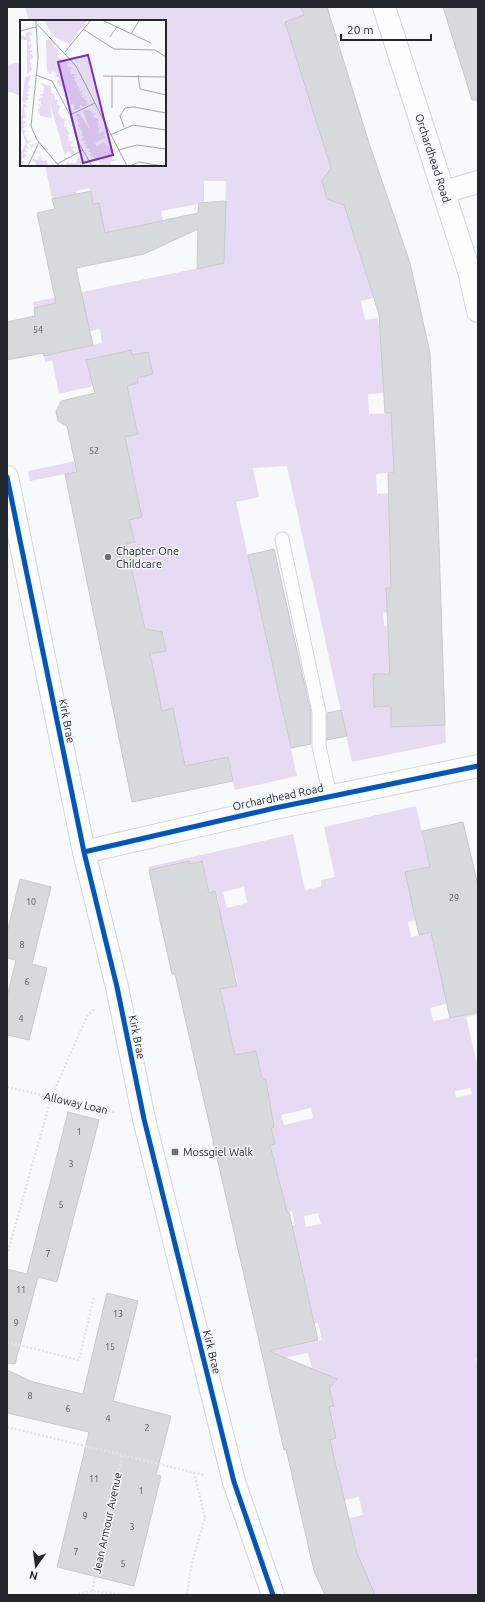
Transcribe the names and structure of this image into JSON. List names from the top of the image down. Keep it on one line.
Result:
{"streets":{"street":["Orchardhead Road","Kirk Brae"],"path":["Alloway Loan","Jean Armour Avenue"]},"crossings":[["Orchardhead Road","Kirk Brae"],["Kirk Brae","Alloway Loan"]],"places":{"other":["Chapter One Childcare"],"transit":["Mossgiel Walk"]},"house_numbers":["54","52","29","10","8","6","4","1","3","5","7","11","13","9","15","8","6","4","2","11","1","9","3","7","5"],"scale_bar":"20 m","north":"bottom"}
